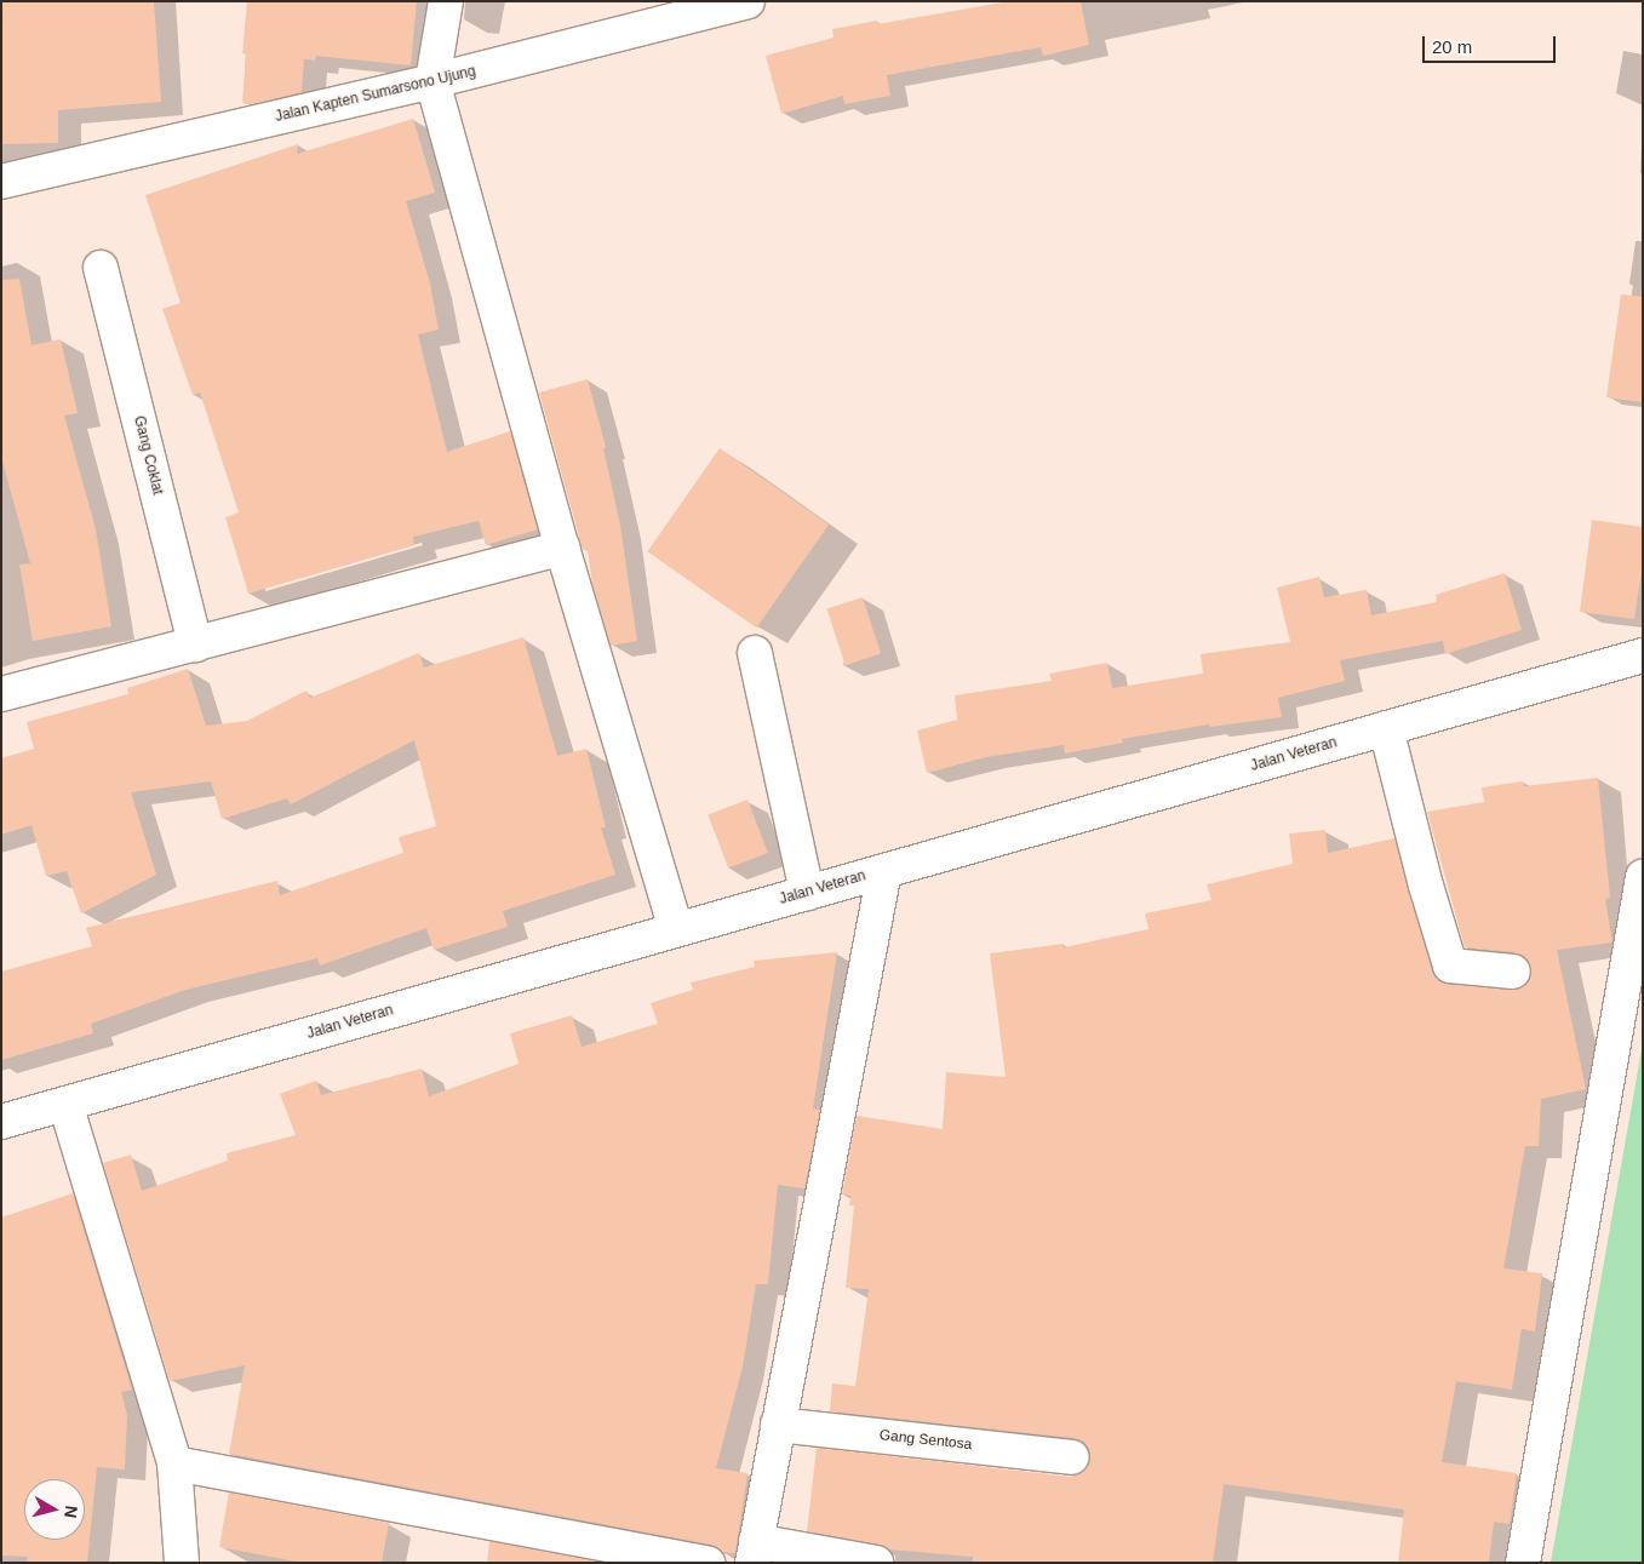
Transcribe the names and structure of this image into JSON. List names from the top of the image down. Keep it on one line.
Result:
{"streets":{"street":["Jalan Kapten Sumarsono Ujung","Gang Coklat","Jalan Veteran","Gang Sentosa"]},"scale_bar":"20 m","north":"right"}
